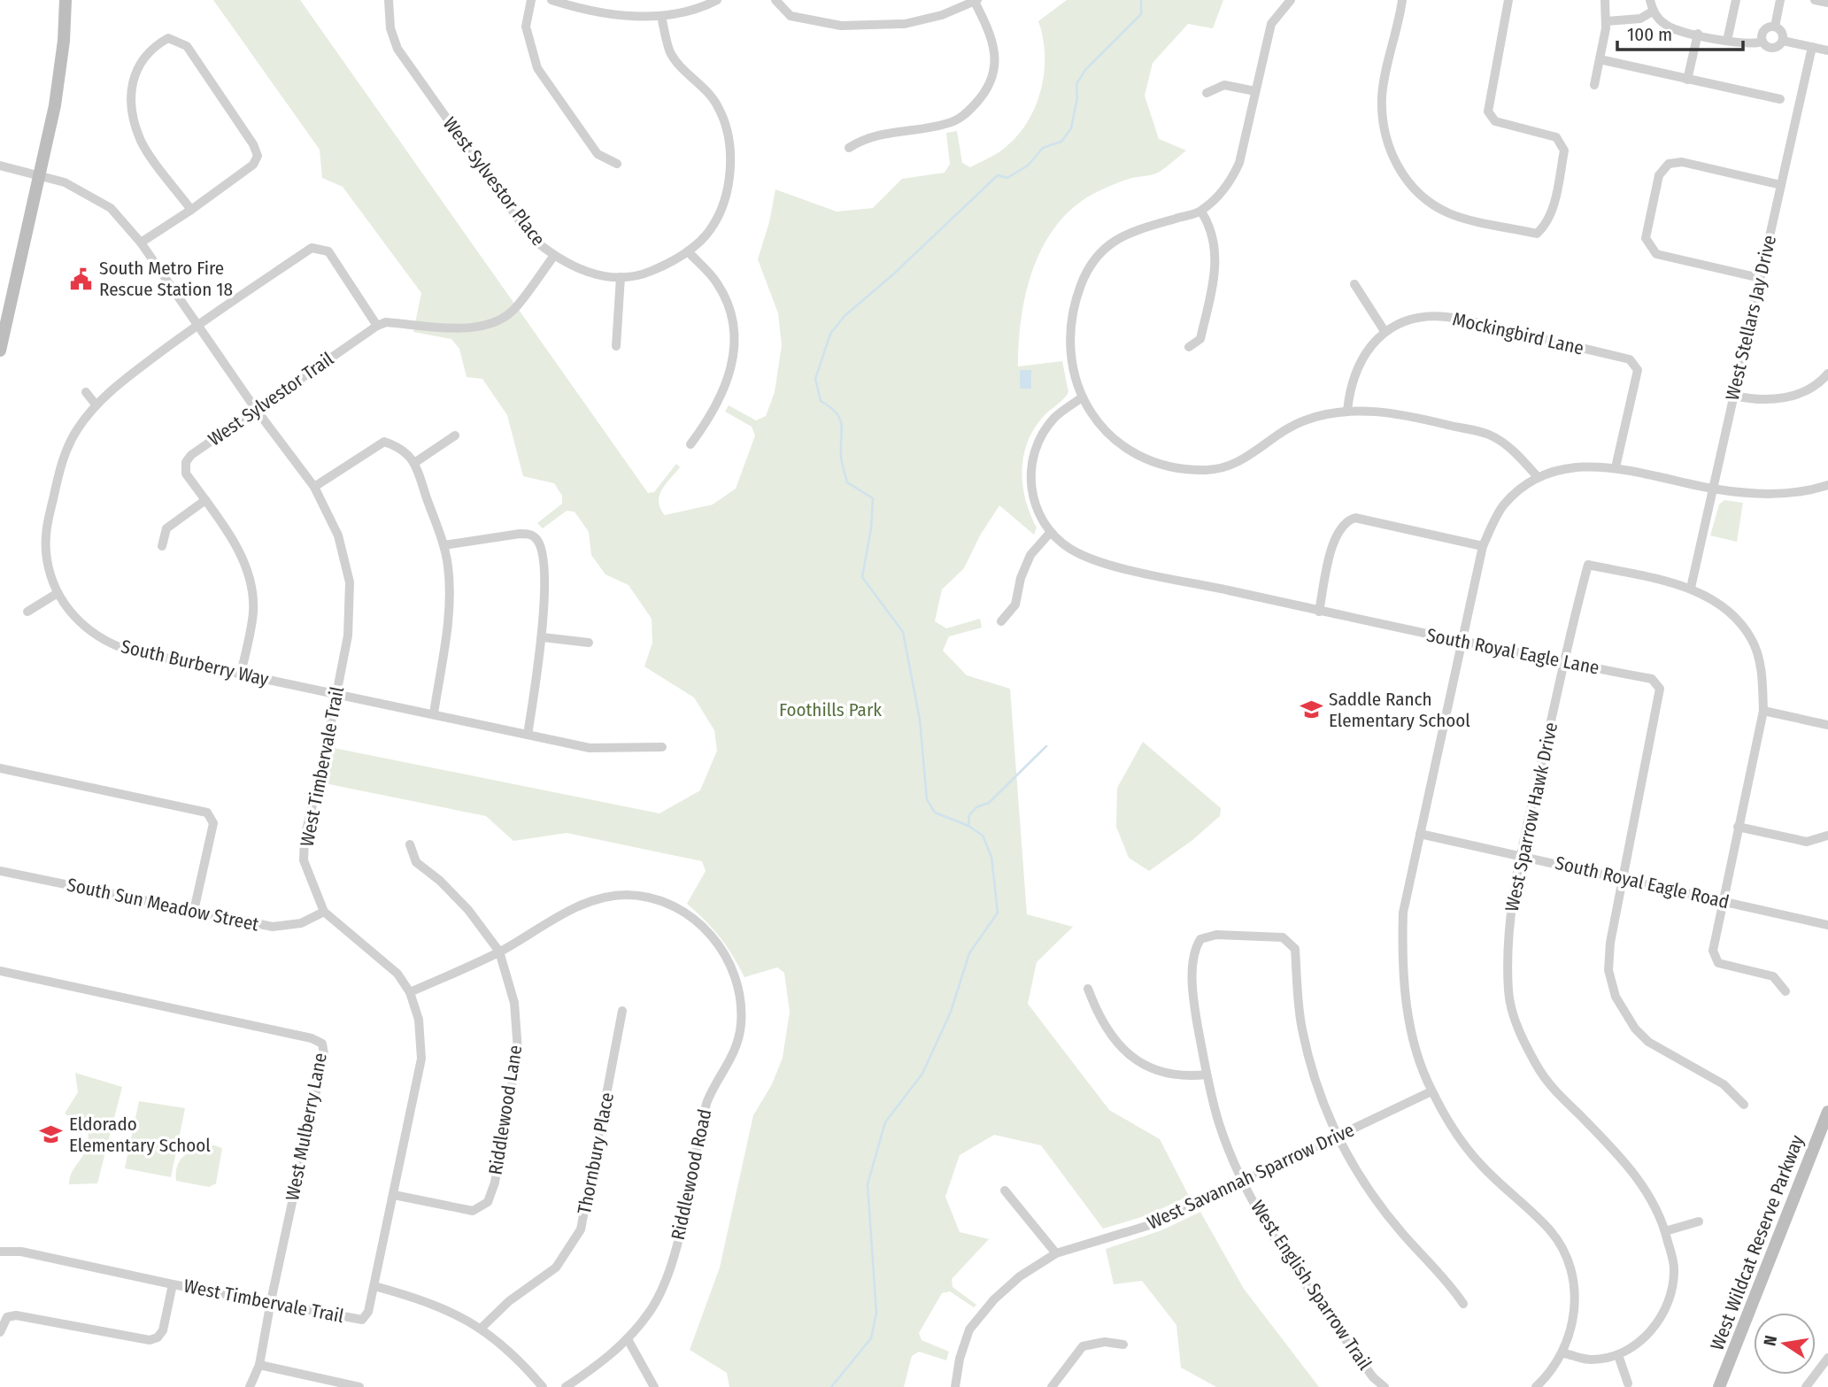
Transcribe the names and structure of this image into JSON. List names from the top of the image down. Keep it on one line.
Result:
{"streets":{"main road":["West Wildcat Reserve Parkway"],"street":["West Sylvestor Place","West Stellars Jay Drive","Mockingbird Lane","West Sylvestor Trail","South Royal Eagle Lane","South Burberry Way","West Timbervale Trail","West Sparrow Hawk Drive","South Royal Eagle Road","South Sun Meadow Street","Riddlewood Lane","West Mulberry Lane","Thornbury Place","Riddlewood Road","West Savannah Sparrow Drive","West English Sparrow Trail"]},"crossings":[["West Stellars Jay Drive","West Sparrow Hawk Drive"],["West Sylvestor Trail","South Burberry Way"],["West Sylvestor Trail","West Timbervale Trail"],["South Royal Eagle Lane","West Sparrow Hawk Drive"],["South Royal Eagle Lane","South Royal Eagle Road"],["South Burberry Way","West Timbervale Trail"],["West Timbervale Trail","South Sun Meadow Street"],["West Timbervale Trail","Riddlewood Lane"],["West Timbervale Trail","West Mulberry Lane"],["West Timbervale Trail","Riddlewood Road"],["West Sparrow Hawk Drive","South Royal Eagle Road"],["Riddlewood Lane","Riddlewood Road"],["West Savannah Sparrow Drive","West English Sparrow Trail"]],"parks":["Foothills Park"],"places":{"public building":["South Metro Fire Rescue Station 18"],"school or university":["Saddle Ranch Elementary School","Eldorado Elementary School"]},"scale_bar":"100 m","north":"left"}
